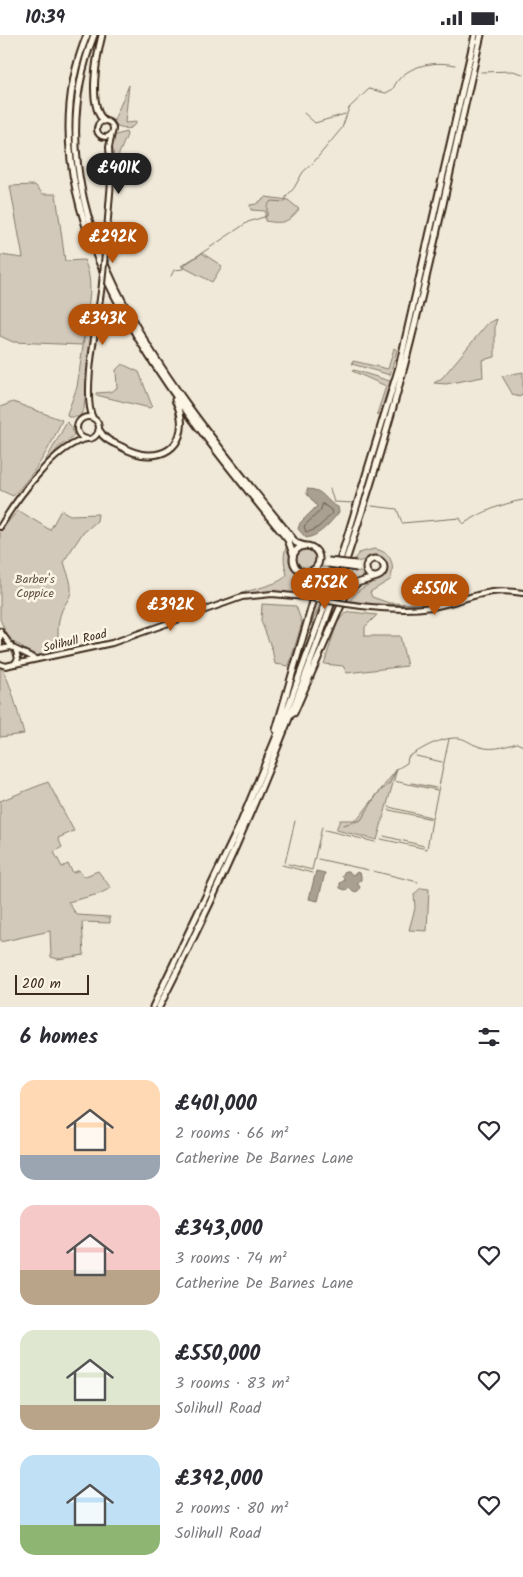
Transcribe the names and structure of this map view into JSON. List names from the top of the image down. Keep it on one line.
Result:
{"streets":{"main road":["Solihull Road"]},"parks":["Barber's Coppice"],"scale_bar":"200 m","page":{"status":"10:39","price":["£401K","£292K","£343K","£752K","£550K","£392K"],"scale":"200 m","heading":"6 homes","list":[{"name":"£401,000","note":"2 rooms · 66 m² · Catherine De Barnes Lane"},{"name":"£343,000","note":"3 rooms · 74 m² · Catherine De Barnes Lane"},{"name":"£550,000","note":"3 rooms · 83 m² · Solihull Road"},{"name":"£392,000","note":"2 rooms · 80 m² · Solihull Road"}]}}
